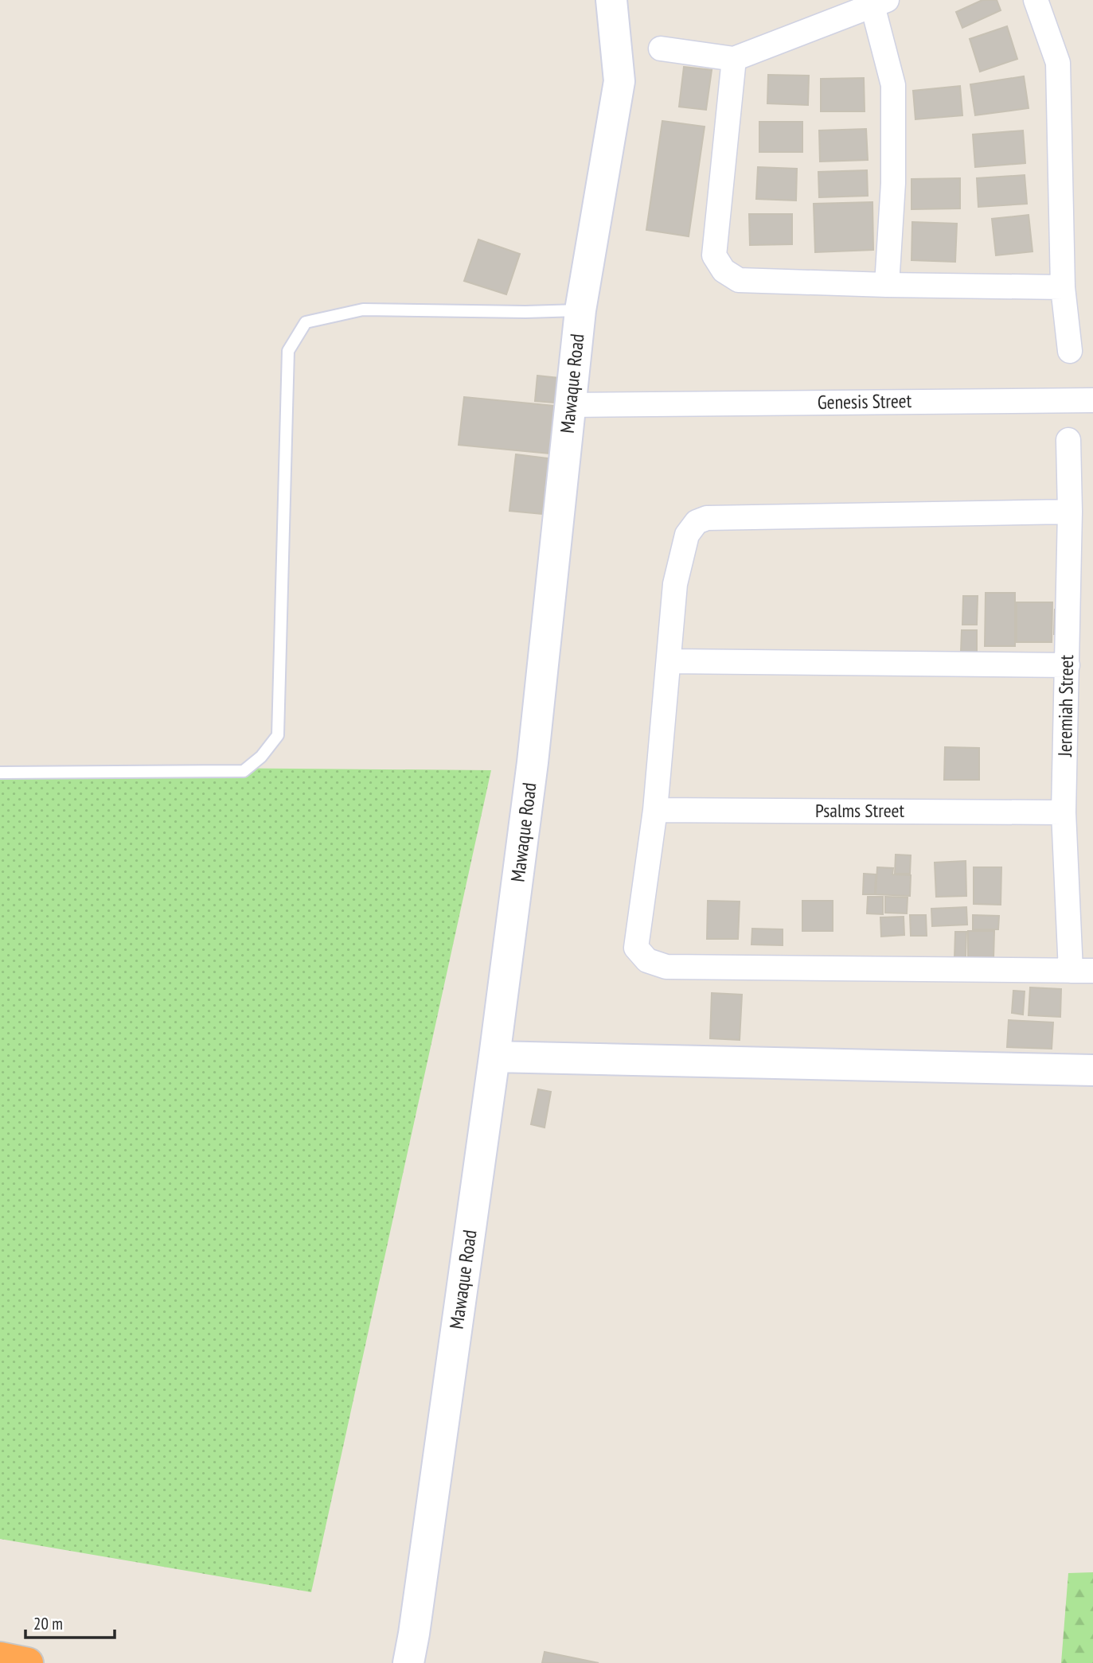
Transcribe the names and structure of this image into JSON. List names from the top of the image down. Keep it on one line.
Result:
{"streets":{"main road":["Mawaque Road"],"street":["Genesis Street","Jeremiah Street","Psalms Street"]},"crossings":[["Mawaque Road","Genesis Street"],["Jeremiah Street","Psalms Street"]],"scale_bar":"20 m"}
